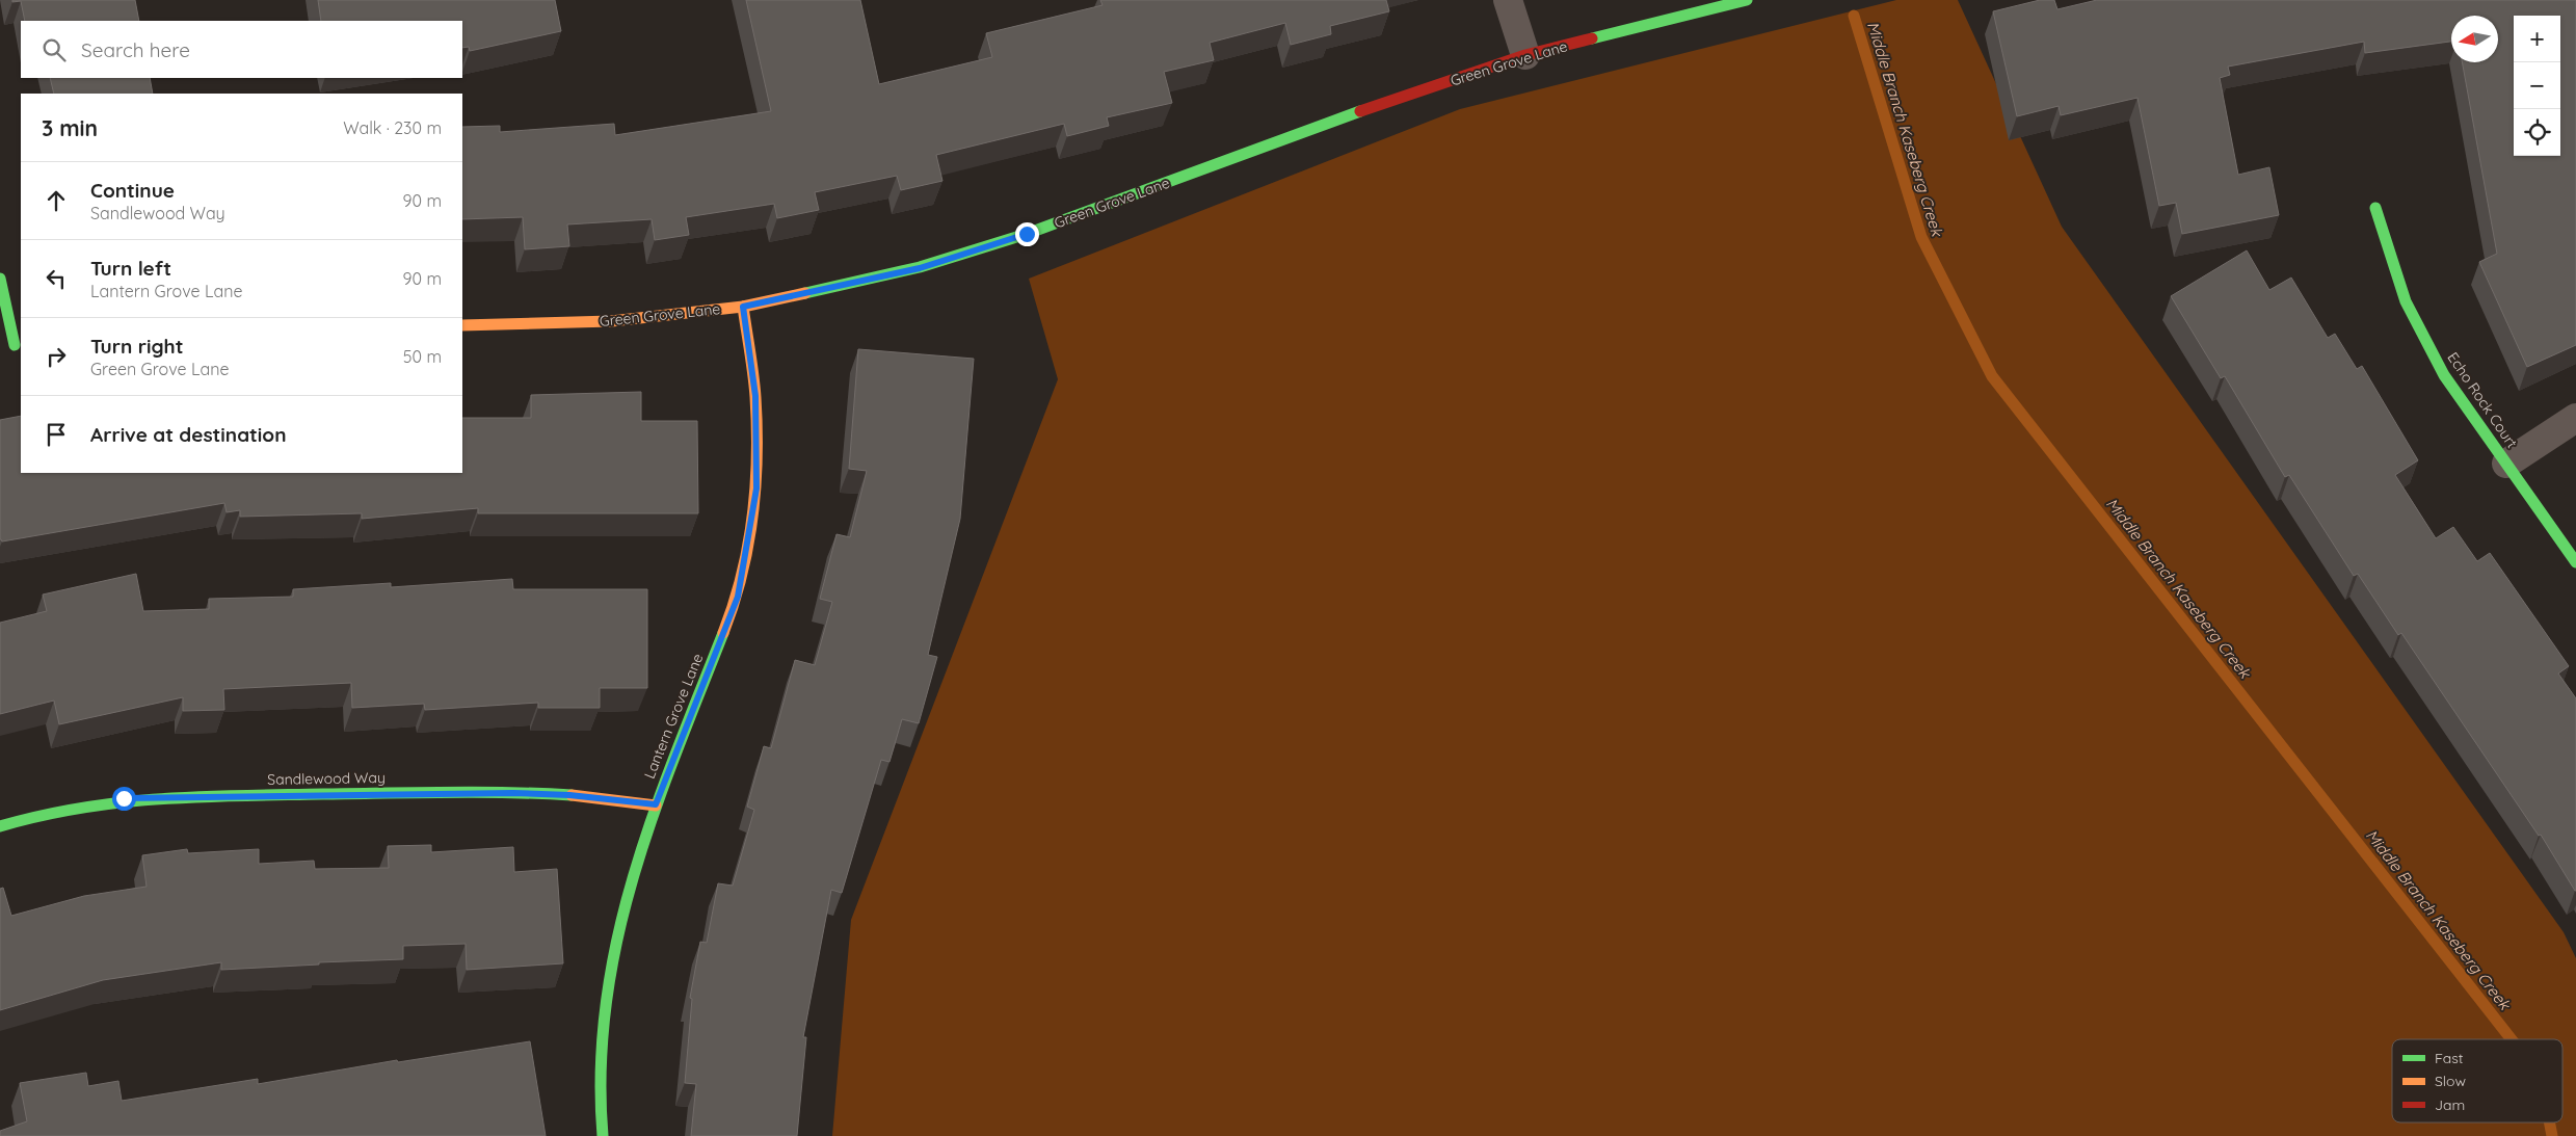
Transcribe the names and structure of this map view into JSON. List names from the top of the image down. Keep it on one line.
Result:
{"streets":{"street":["Green Grove Lane","Echo Rock Court","Lantern Grove Lane","Sandlewood Way"]},"crossings":[["Green Grove Lane","Lantern Grove Lane"],["Lantern Grove Lane","Sandlewood Way"]],"water":["Middle Branch Kaseberg Creek"],"legend":["Fast","Slow","Jam"],"north":"left","page":{"map_buttons":["+","−"],"search":"Search here","heading":["3 min","Walk · 230 m"],"list":[["Continue","Sandlewood Way","90 m"],["Turn left","Lantern Grove Lane","90 m"],["Turn right","Green Grove Lane","50 m"],"Arrive at destination"]}}
